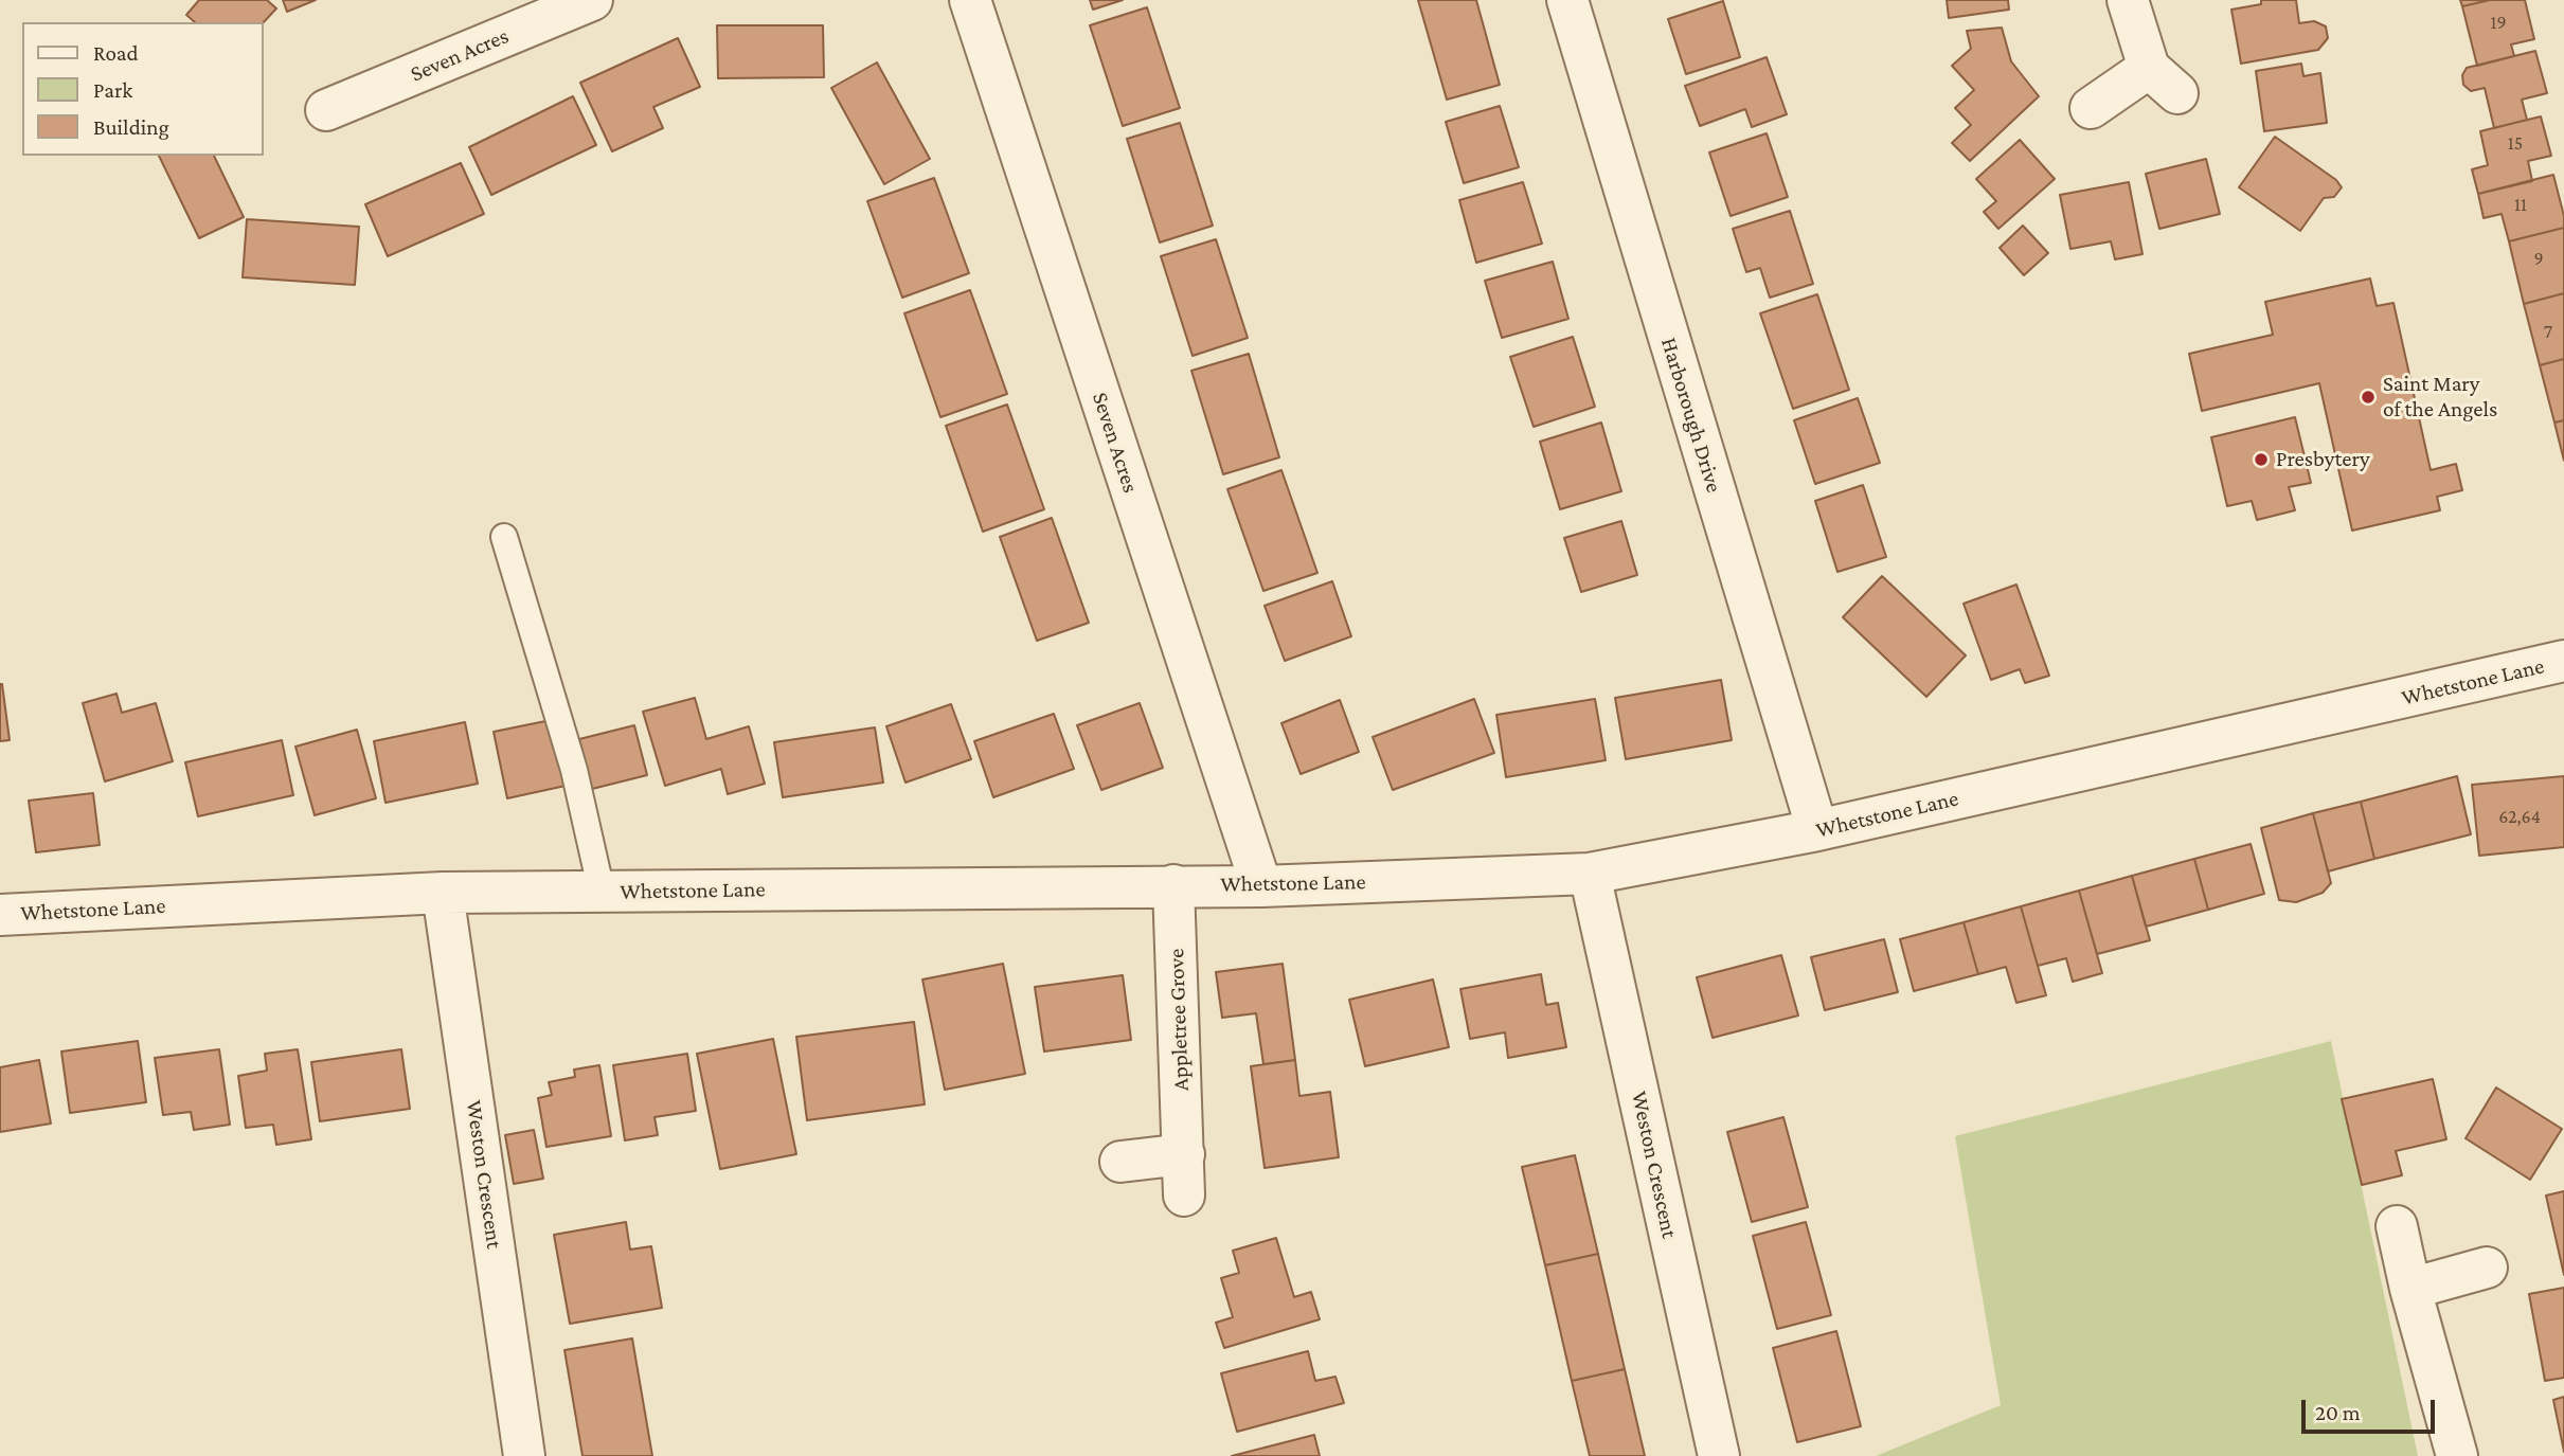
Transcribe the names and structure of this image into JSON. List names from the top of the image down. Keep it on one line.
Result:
{"streets":{"street":["Seven Acres","Harborough Drive","Whetstone Lane","Appletree Grove","Weston Crescent"]},"crossings":[["Seven Acres","Whetstone Lane"],["Harborough Drive","Whetstone Lane"],["Whetstone Lane","Appletree Grove"],["Whetstone Lane","Weston Crescent"]],"places":["Saint Mary of the Angels","Presbytery"],"house_numbers":["19","15","11","9","7","62,64"],"legend":["Road","Park","Building"],"scale_bar":"20 m"}
